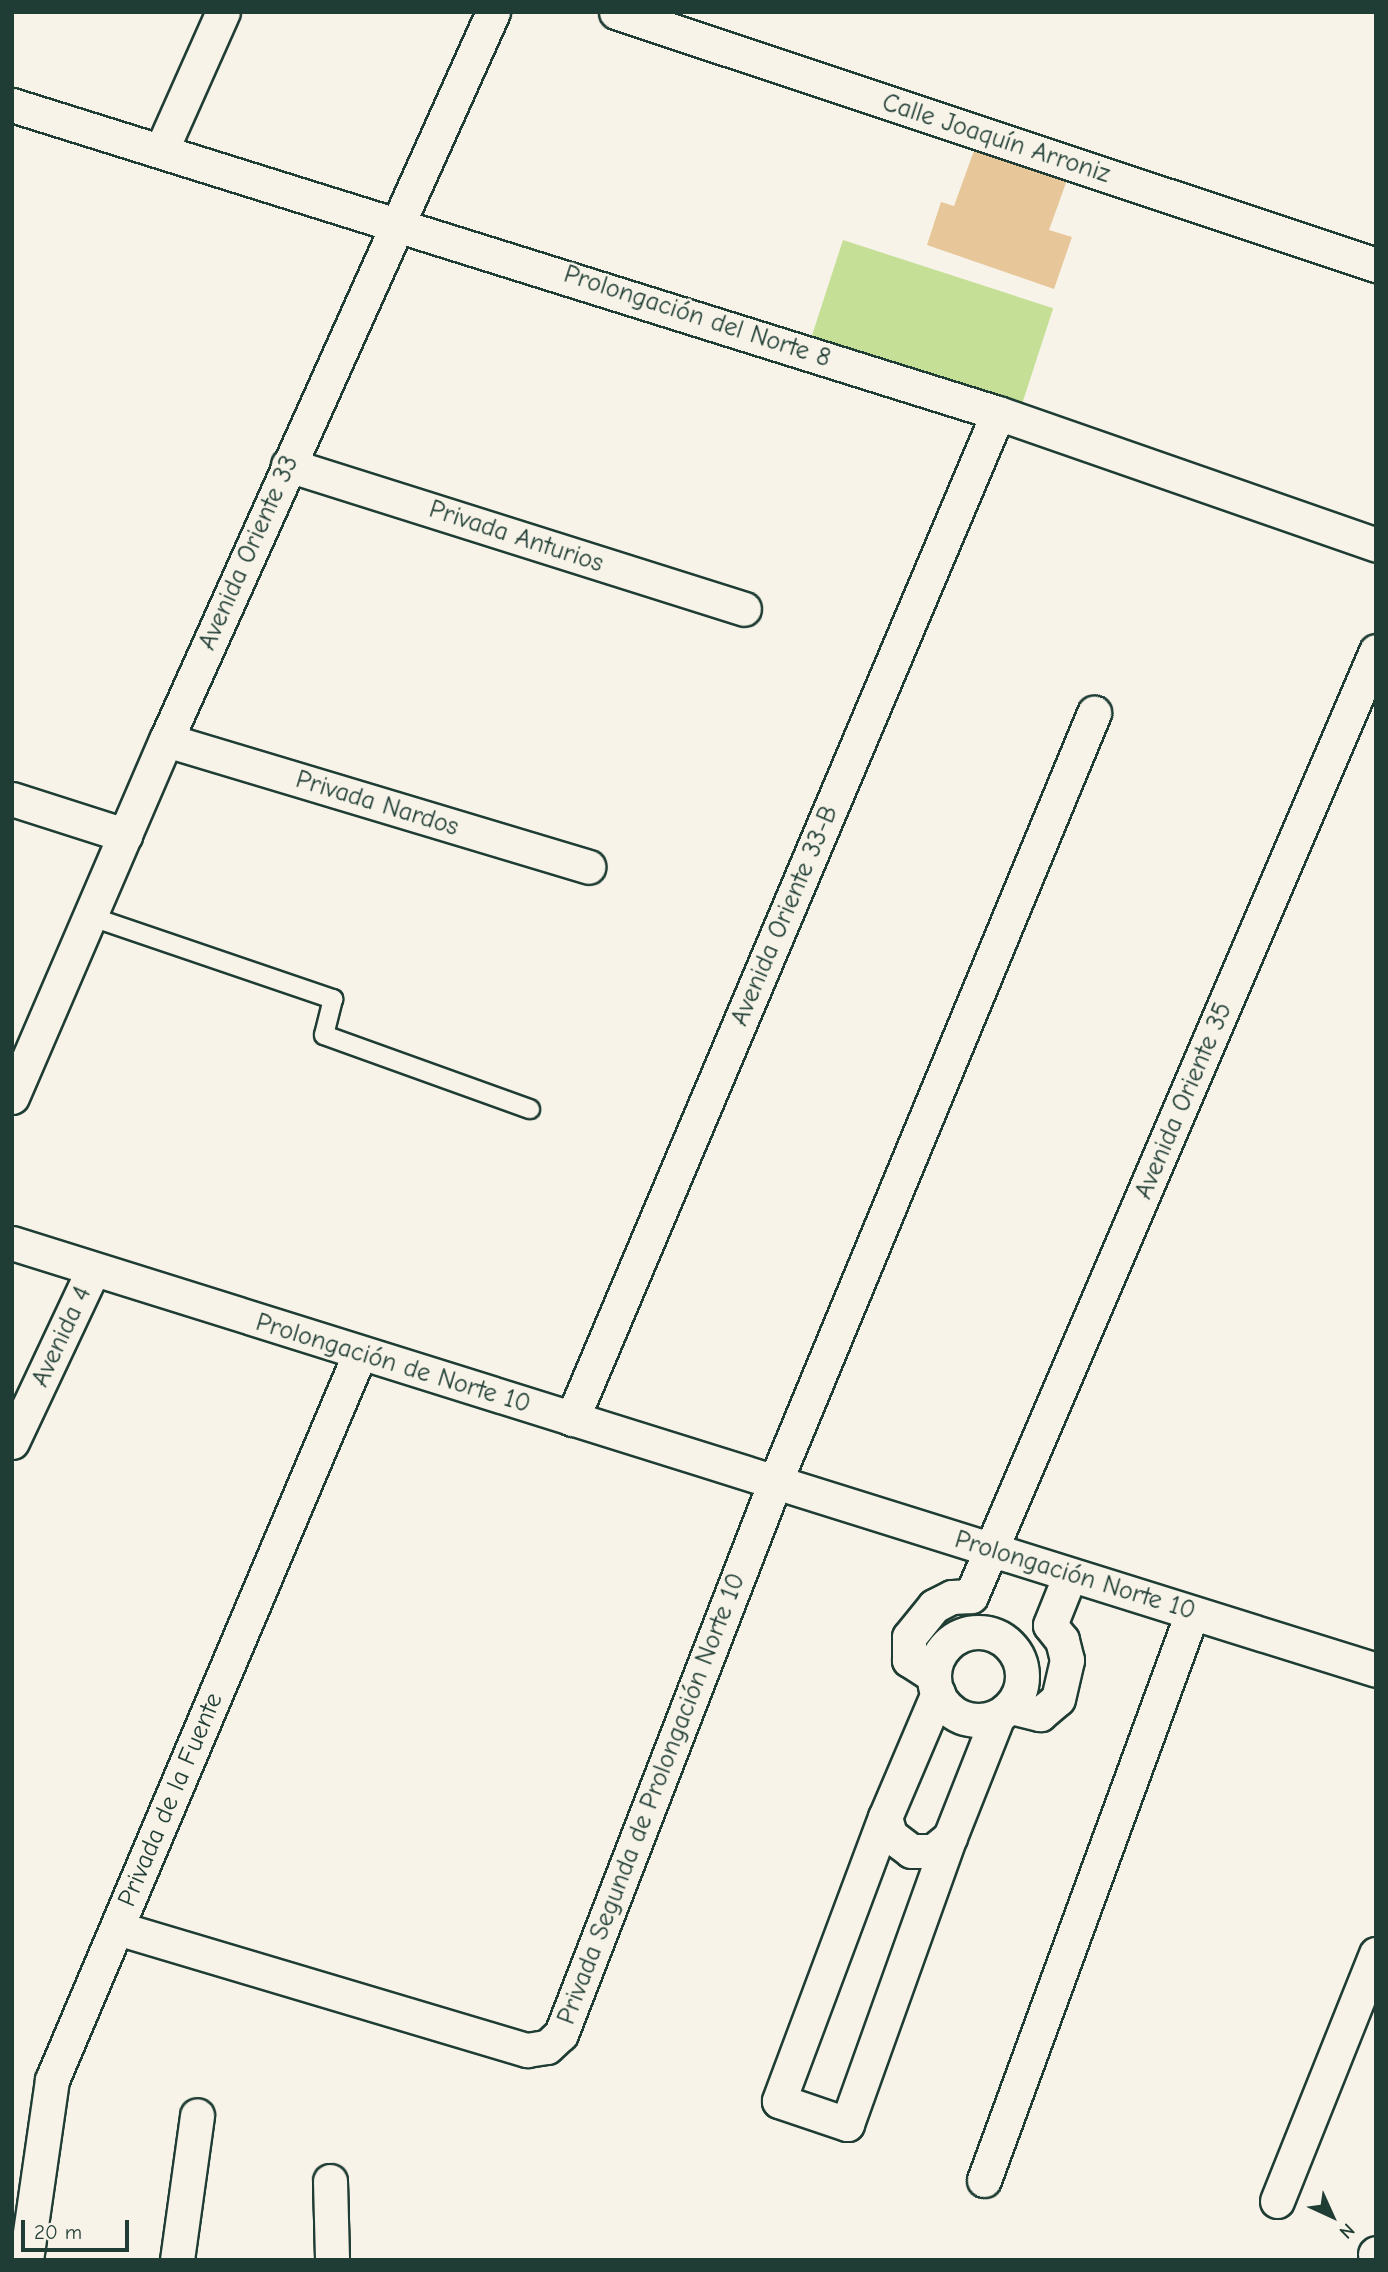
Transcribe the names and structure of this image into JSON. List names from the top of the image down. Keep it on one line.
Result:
{"streets":{"street":["Calle Joaquín Arroniz","Prolongación del Norte 8","Privada Anturios","Avenida Oriente 33","Privada Nardos","Avenida Oriente 33-B","Avenida Oriente 35","Avenida 4","Prolongación de Norte 10","Prolongación Norte 10","Privada Segunda de Prolongación Norte 10","Privada de la Fuente"]},"crossings":[["Prolongación del Norte 8","Avenida Oriente 33"],["Prolongación del Norte 8","Avenida Oriente 33-B"],["Privada Anturios","Avenida Oriente 33"],["Avenida Oriente 33","Privada Nardos"],["Avenida Oriente 33-B","Prolongación de Norte 10"],["Avenida Oriente 35","Prolongación Norte 10"],["Avenida 4","Prolongación de Norte 10"],["Prolongación de Norte 10","Prolongación Norte 10"],["Prolongación de Norte 10","Privada Segunda de Prolongación Norte 10"],["Prolongación de Norte 10","Privada de la Fuente"],["Prolongación Norte 10","Privada Segunda de Prolongación Norte 10"],["Privada Segunda de Prolongación Norte 10","Privada de la Fuente"]],"scale_bar":"20 m","north":"bottom right"}
